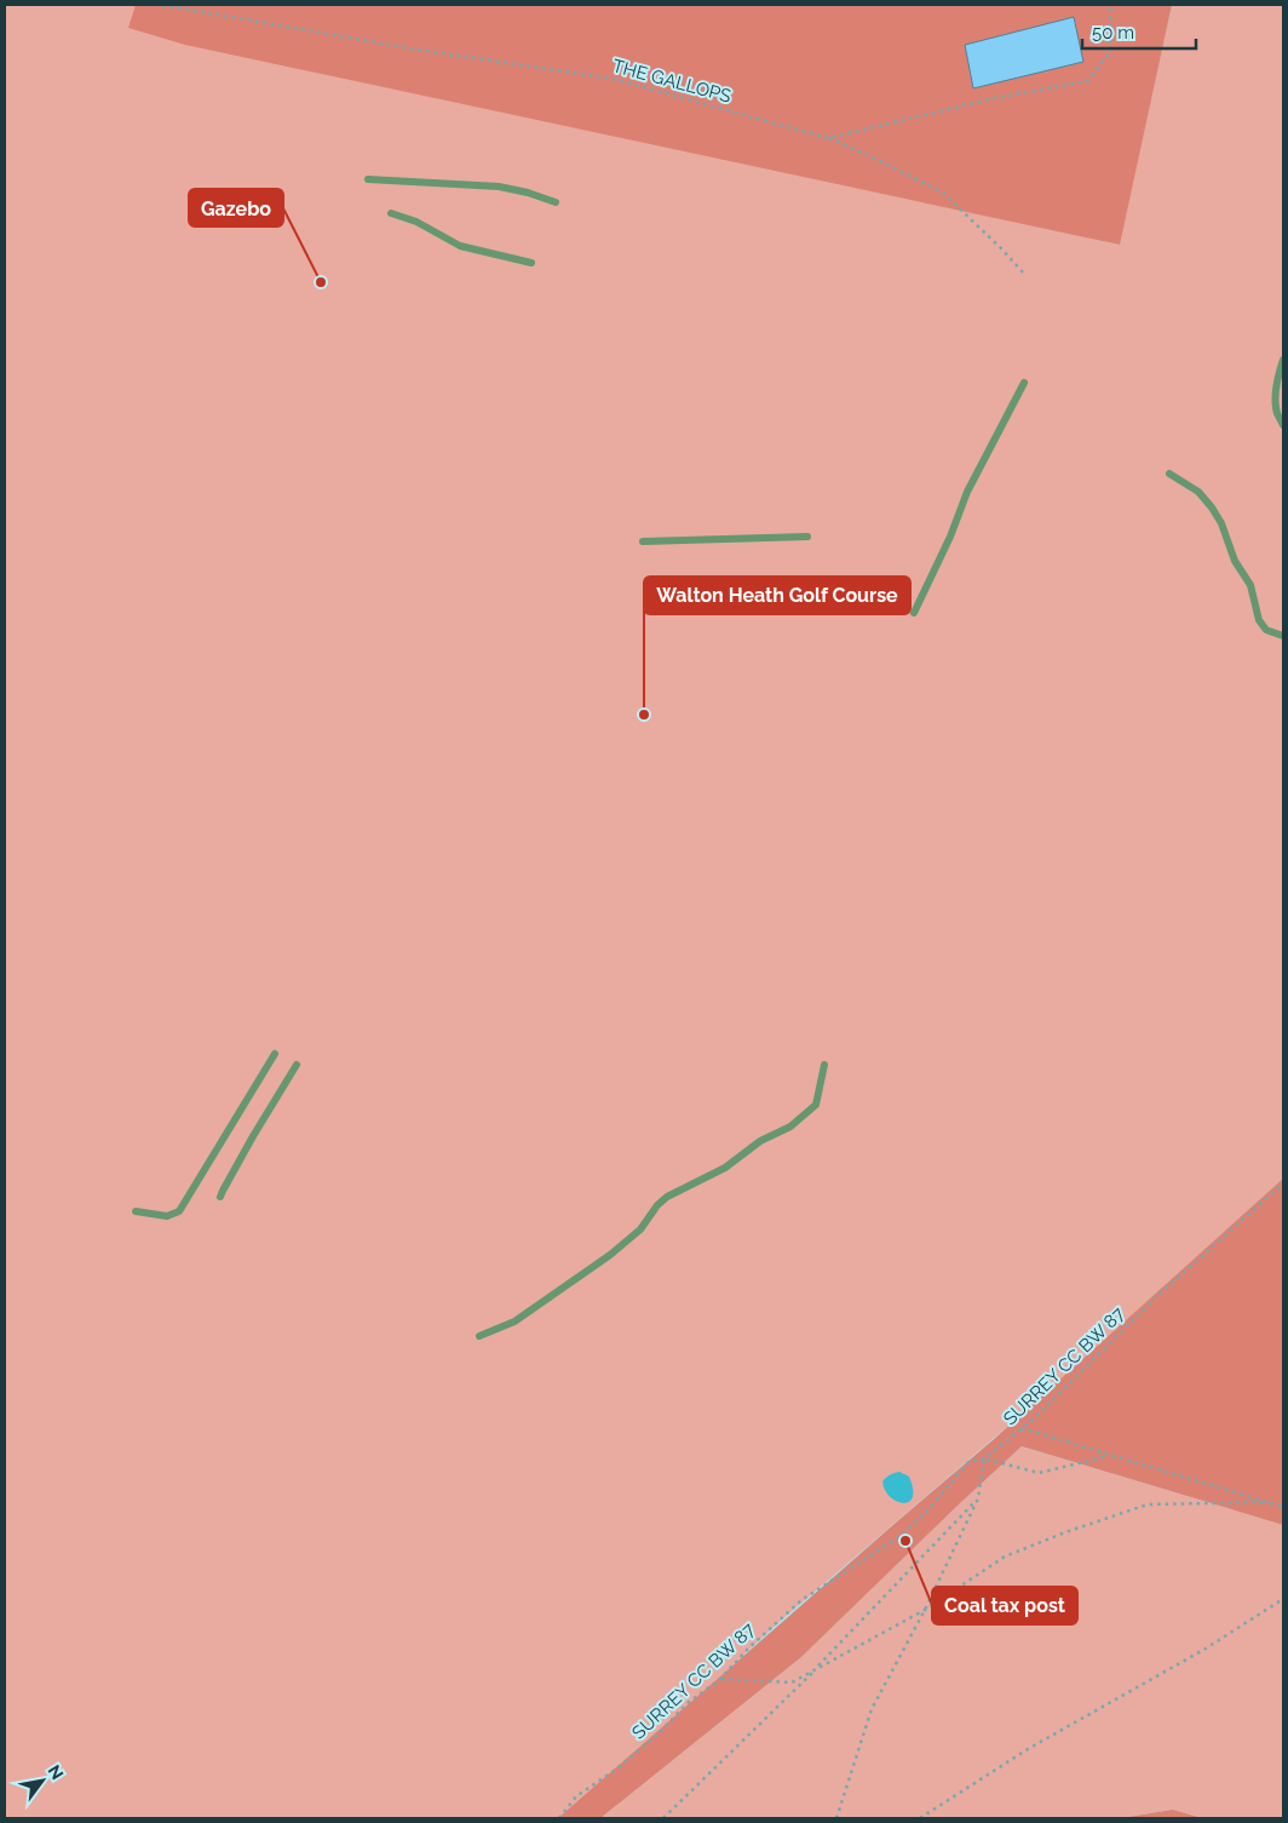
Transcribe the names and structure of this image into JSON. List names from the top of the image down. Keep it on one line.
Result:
{"streets":{"path":["THE GALLOPS","SURREY CC BW 87"]},"places":["Gazebo","Walton Heath Golf Course","Coal tax post"],"scale_bar":"50 m","north":"top right"}
